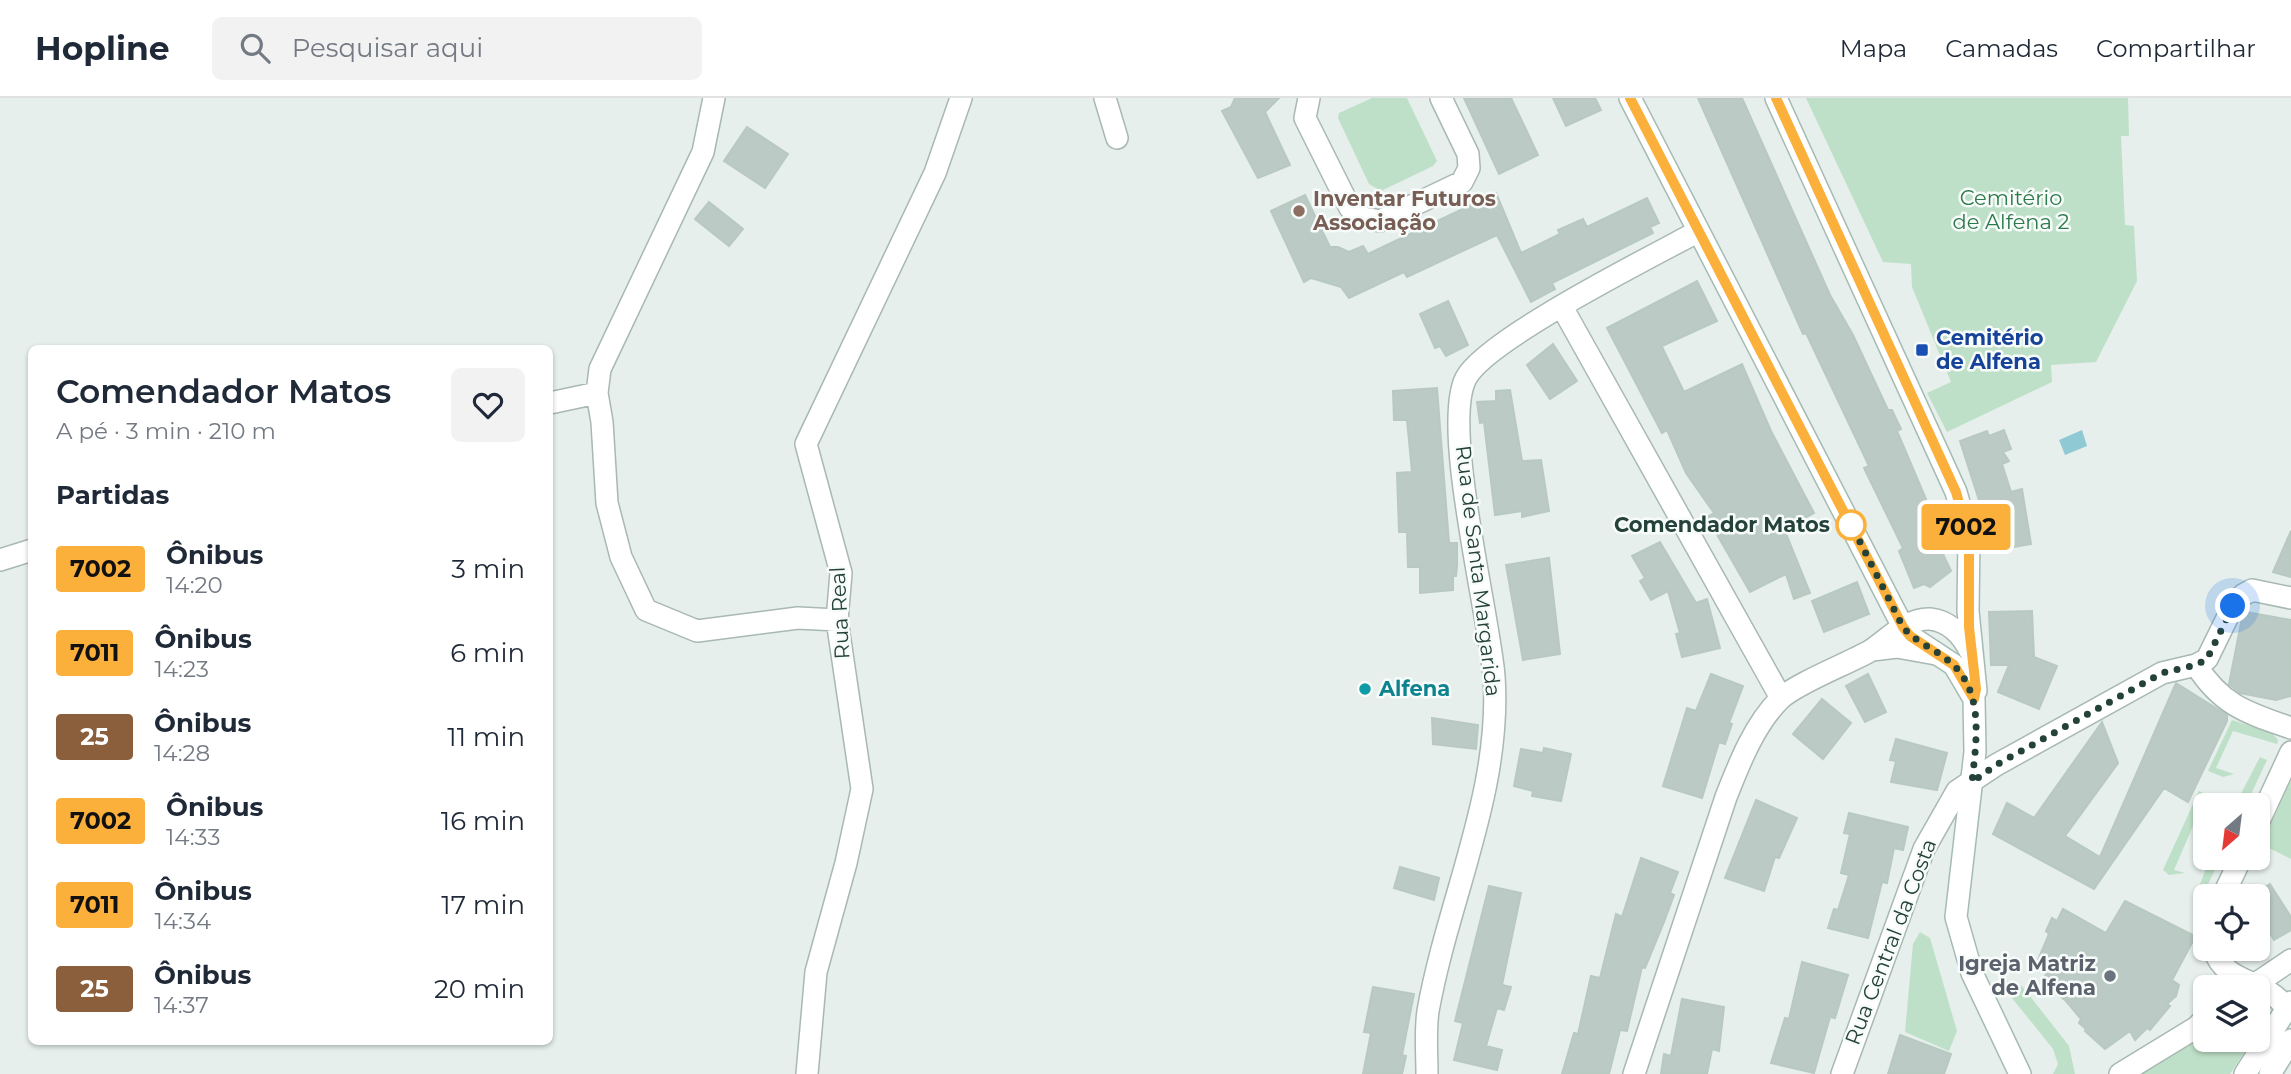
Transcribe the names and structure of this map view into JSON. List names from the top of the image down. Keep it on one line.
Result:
{"streets":{"street":["Rua de Santa Margarida","Rua Real","Rua Central da Costa"]},"parks":["Cemitério de Alfena 2"],"places":{"other":["Inventar Futuros Associação","Comendador Matos","Alfena","Igreja Matriz de Alfena"],"transit":["Cemitério de Alfena"]},"lines":["bus line 7002"],"north":"bottom left","page":{"header":"Hopline","search":"Pesquisar aqui","nav":["Mapa","Camadas","Compartilhar"],"on_map":"7002","heading":[["Comendador Matos","A pé · 3 min · 210 m"],"Partidas"],"list":[{"mark":"7002","name":"Ônibus","note":"14:20","value":"3 min"},{"mark":"7011","name":"Ônibus","note":"14:23","value":"6 min"},{"mark":"25","name":"Ônibus","note":"14:28","value":"11 min"},{"mark":"7002","name":"Ônibus","note":"14:33","value":"16 min"},{"mark":"7011","name":"Ônibus","note":"14:34","value":"17 min"},{"mark":"25","name":"Ônibus","note":"14:37","value":"20 min"}]}}
